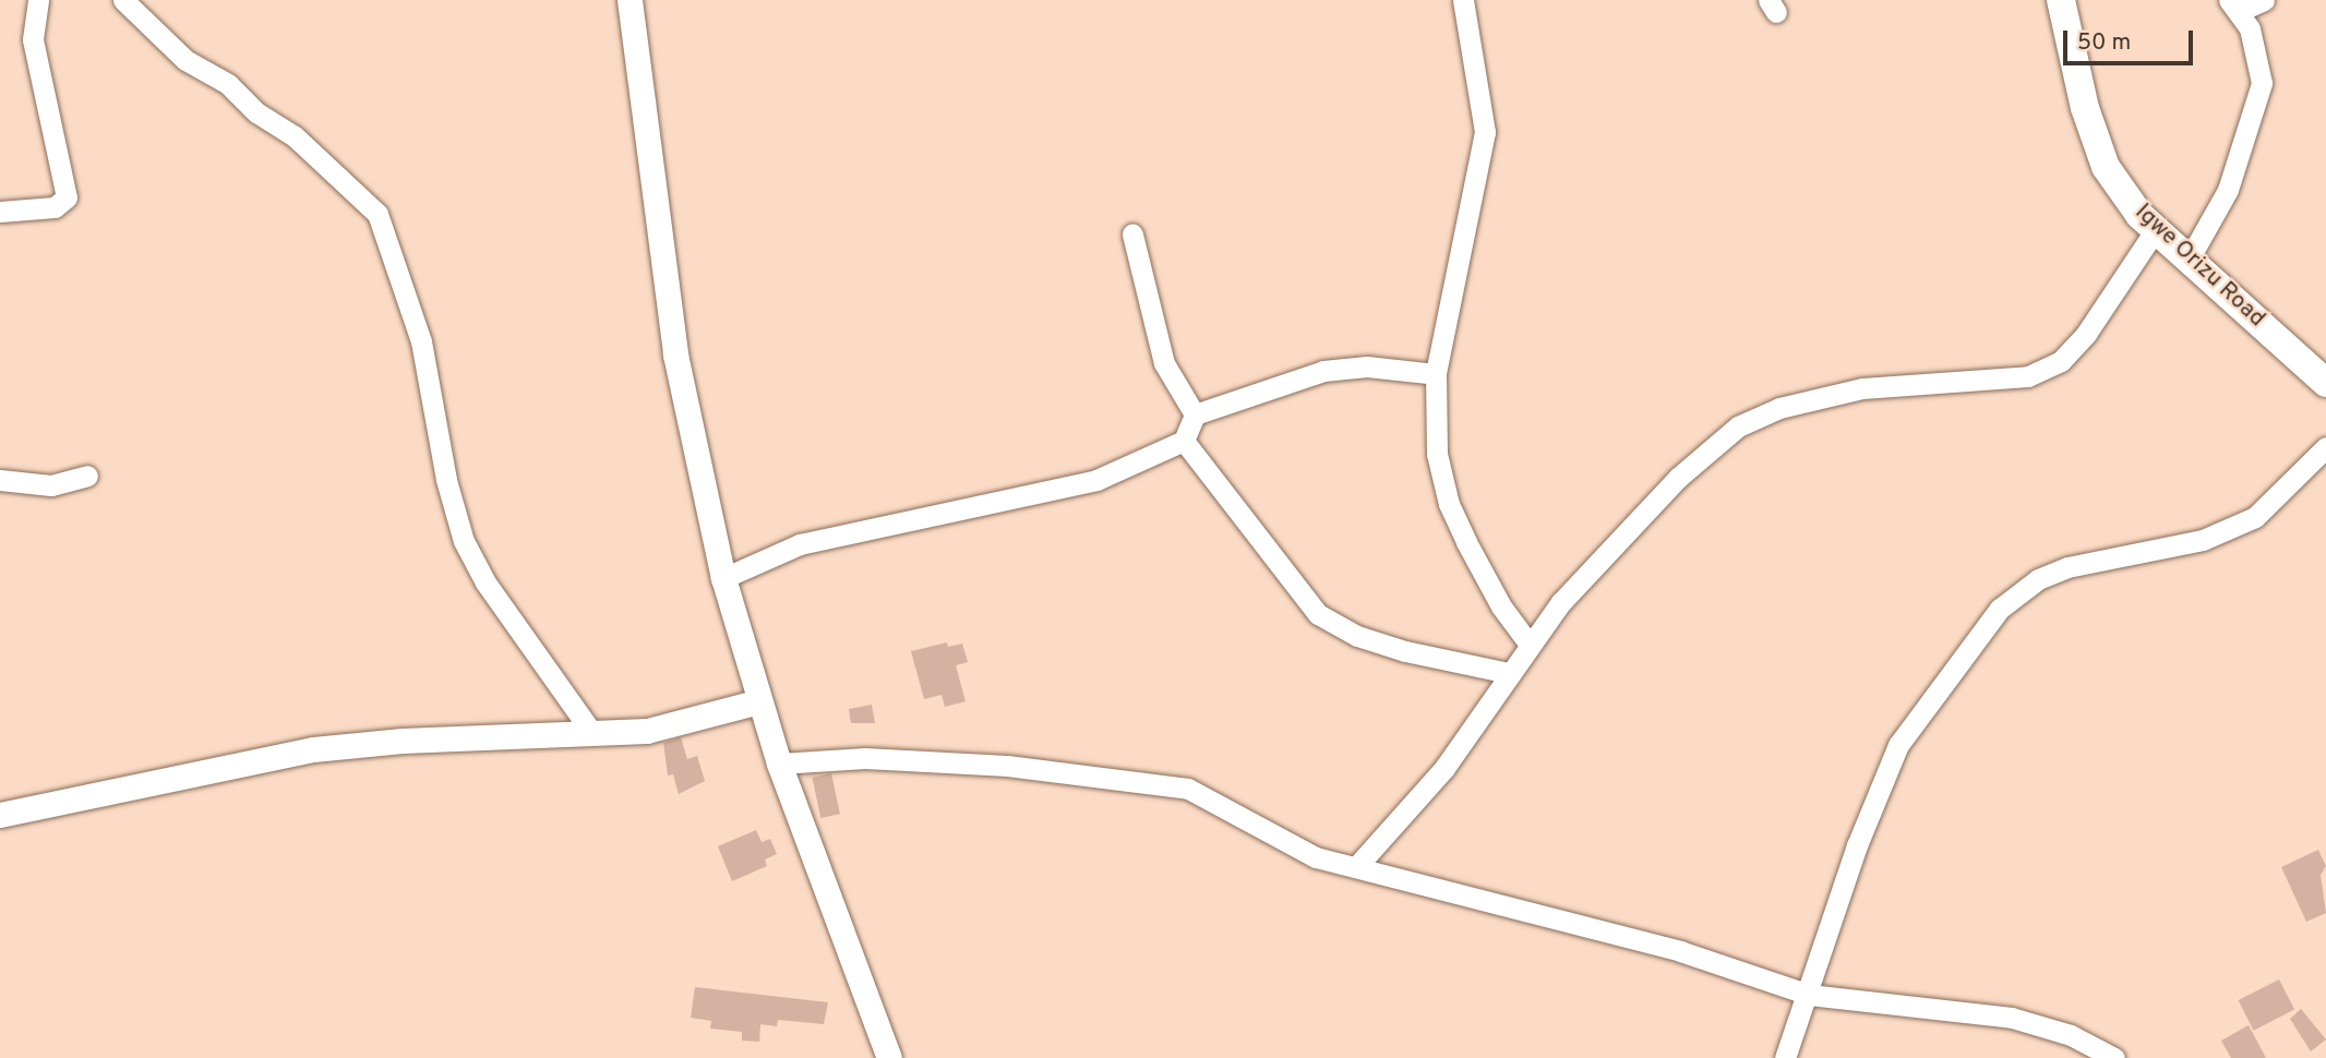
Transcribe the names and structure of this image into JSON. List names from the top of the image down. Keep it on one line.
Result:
{"streets":{"main road":["Igwe Orizu Road"]},"scale_bar":"50 m"}
